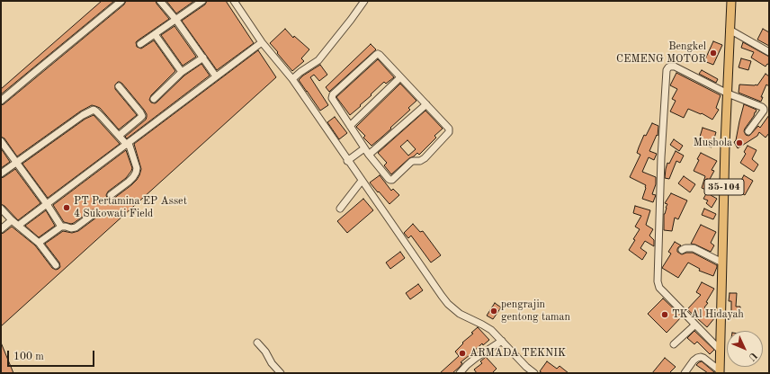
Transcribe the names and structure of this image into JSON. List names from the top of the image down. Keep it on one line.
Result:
{"streets":{"main road":["35-104"]},"places":["Bengkel CEMENG MOTOR","Mushola","PT Pertamina EP Asset 4 Sukowati Field","pengrajin gentong taman","TK Al Hidayah","ARMADA TEKNIK"],"scale_bar":"100 m","north":"bottom right"}
